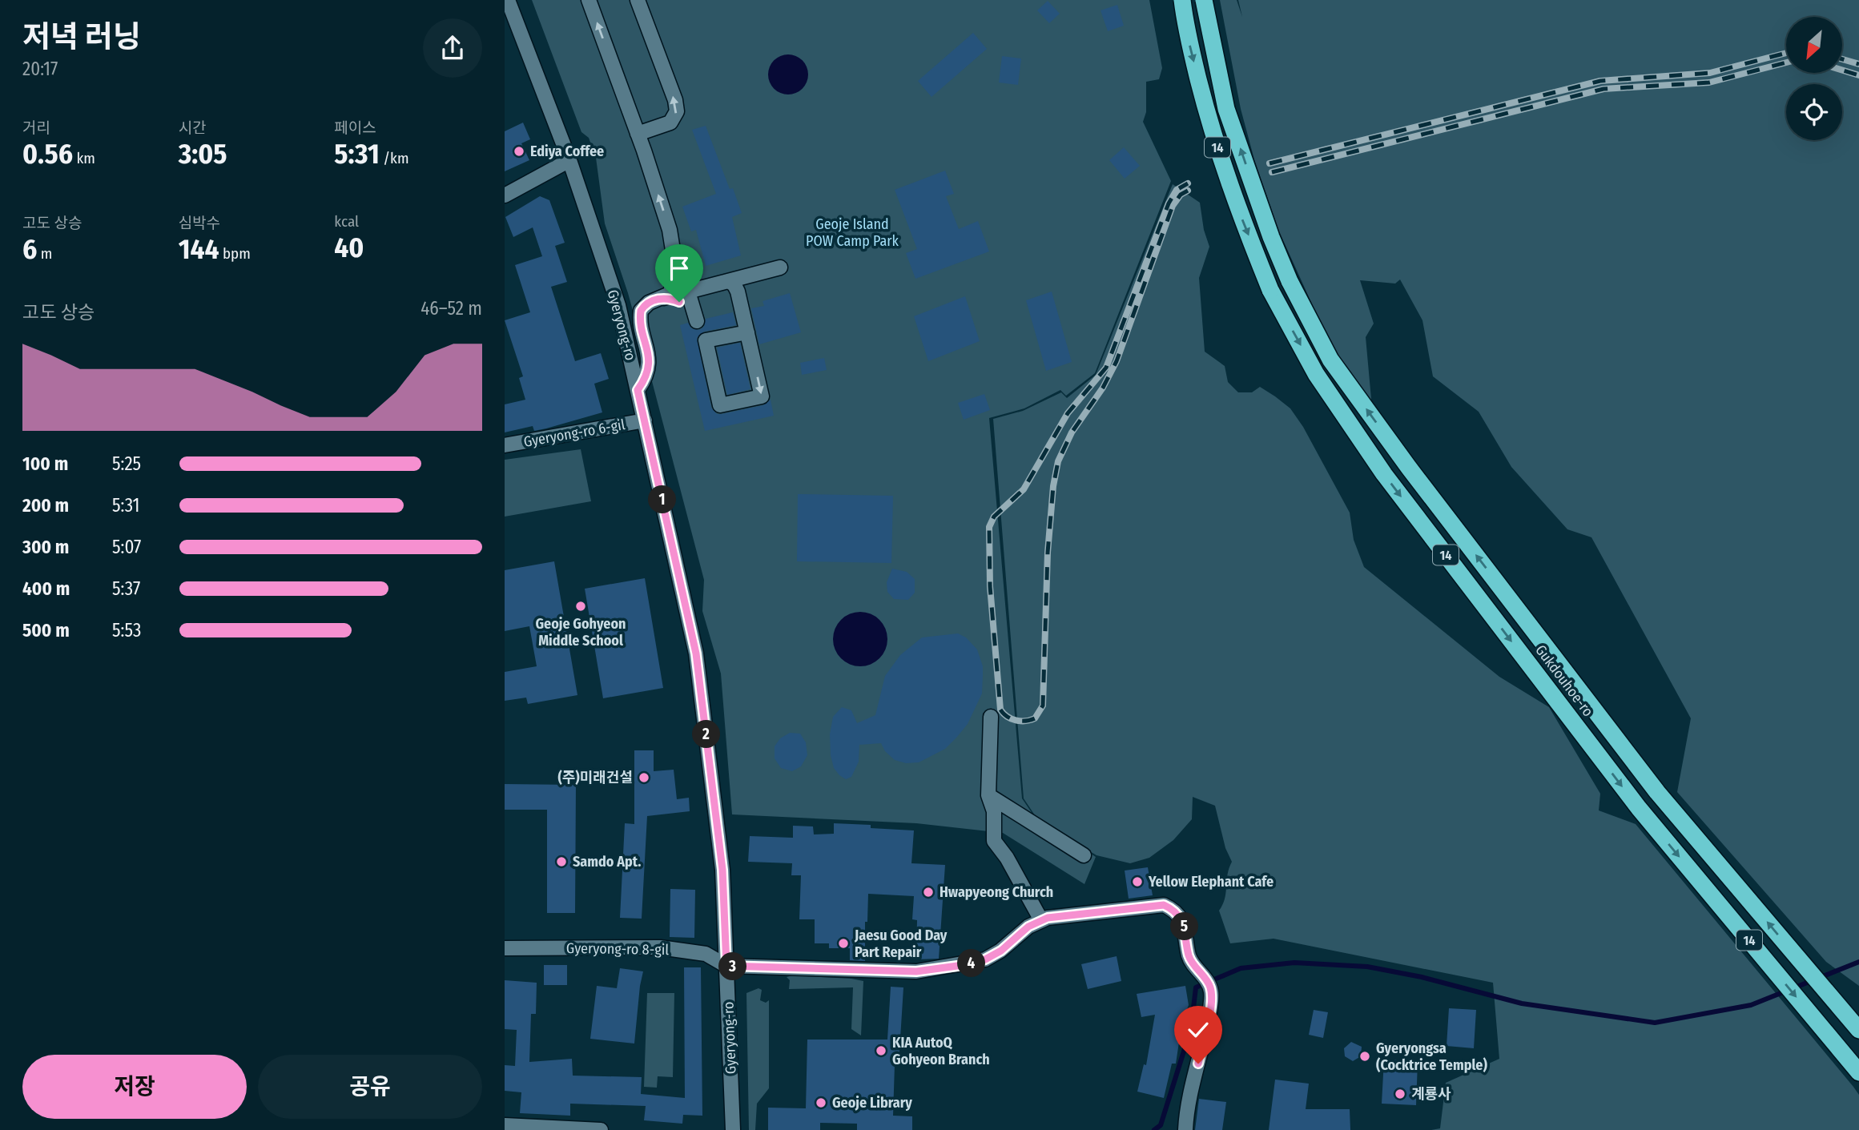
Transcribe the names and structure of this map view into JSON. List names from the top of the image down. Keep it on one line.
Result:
{"streets":{"highway":["14","Gukdouhoe-ro"],"street":["Gyeryong-ro","Gyeryong-ro 6-gil","Gyeryong-ro 8-gil"]},"crossings":[["Gyeryong-ro","Gyeryong-ro 6-gil"],["Gyeryong-ro","Gyeryong-ro 8-gil"]],"parks":["Geoje Island POW Camp Park"],"places":["Ediya Coffee","Geoje Gohyeon Middle School","(주)미래건설","Samdo Apt.","Yellow Elephant Cafe","Hwapyeong Church","Jaesu Good Day Part Repair","KIA AutoQ Gohyeon Branch","Gyeryongsa (Cocktrice Temple)","계룡사","Geoje Library"],"north":"bottom left","page":{"heading":["저녁 러닝","20:17"],"stats":[["거리","0.56 km"],["시간","3:05"],["페이스","5:31 /km"],["고도 상승","6 m"],["심박수","144 bpm"],["kcal","40"]],"chart":["고도 상승","46–52 m"],"list":[{"name":"100 m","note":"5:25"},{"name":"200 m","note":"5:31"},{"name":"300 m","note":"5:07"},{"name":"400 m","note":"5:37"},{"name":"500 m","note":"5:53"}],"pins":["1","2","5","4","3"],"buttons":["저장","공유"]}}
